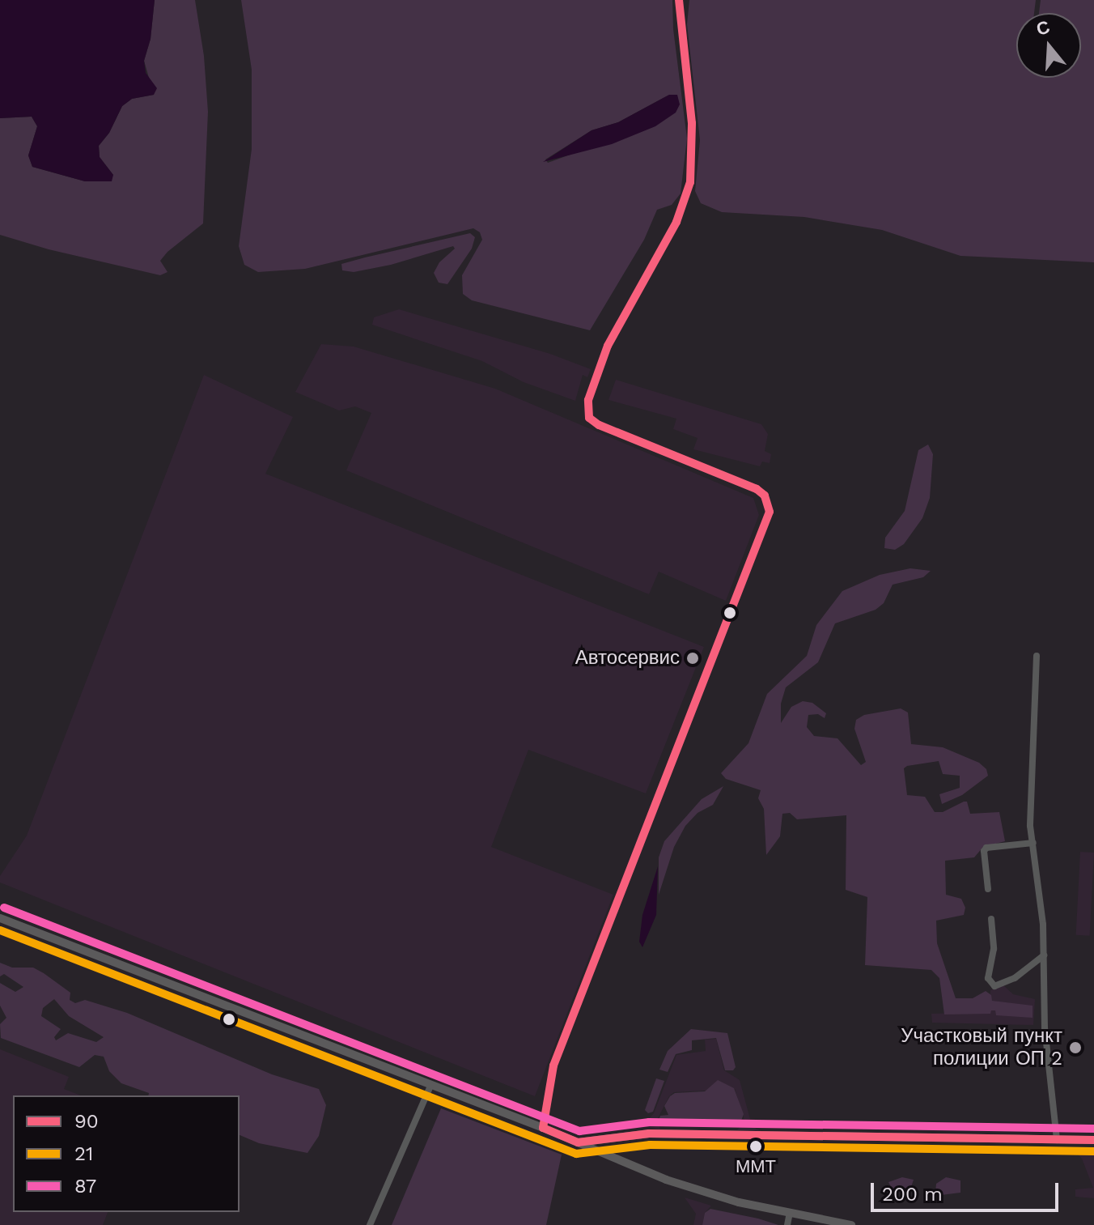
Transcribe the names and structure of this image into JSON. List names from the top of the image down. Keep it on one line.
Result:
{"places":["Автосервис","Участковый пункт полиции ОП 2","ММТ"],"lines":["transit line 90","transit line 87","transit line 21"],"legend":["90","21","87"],"scale_bar":"200 m","north":"top"}
